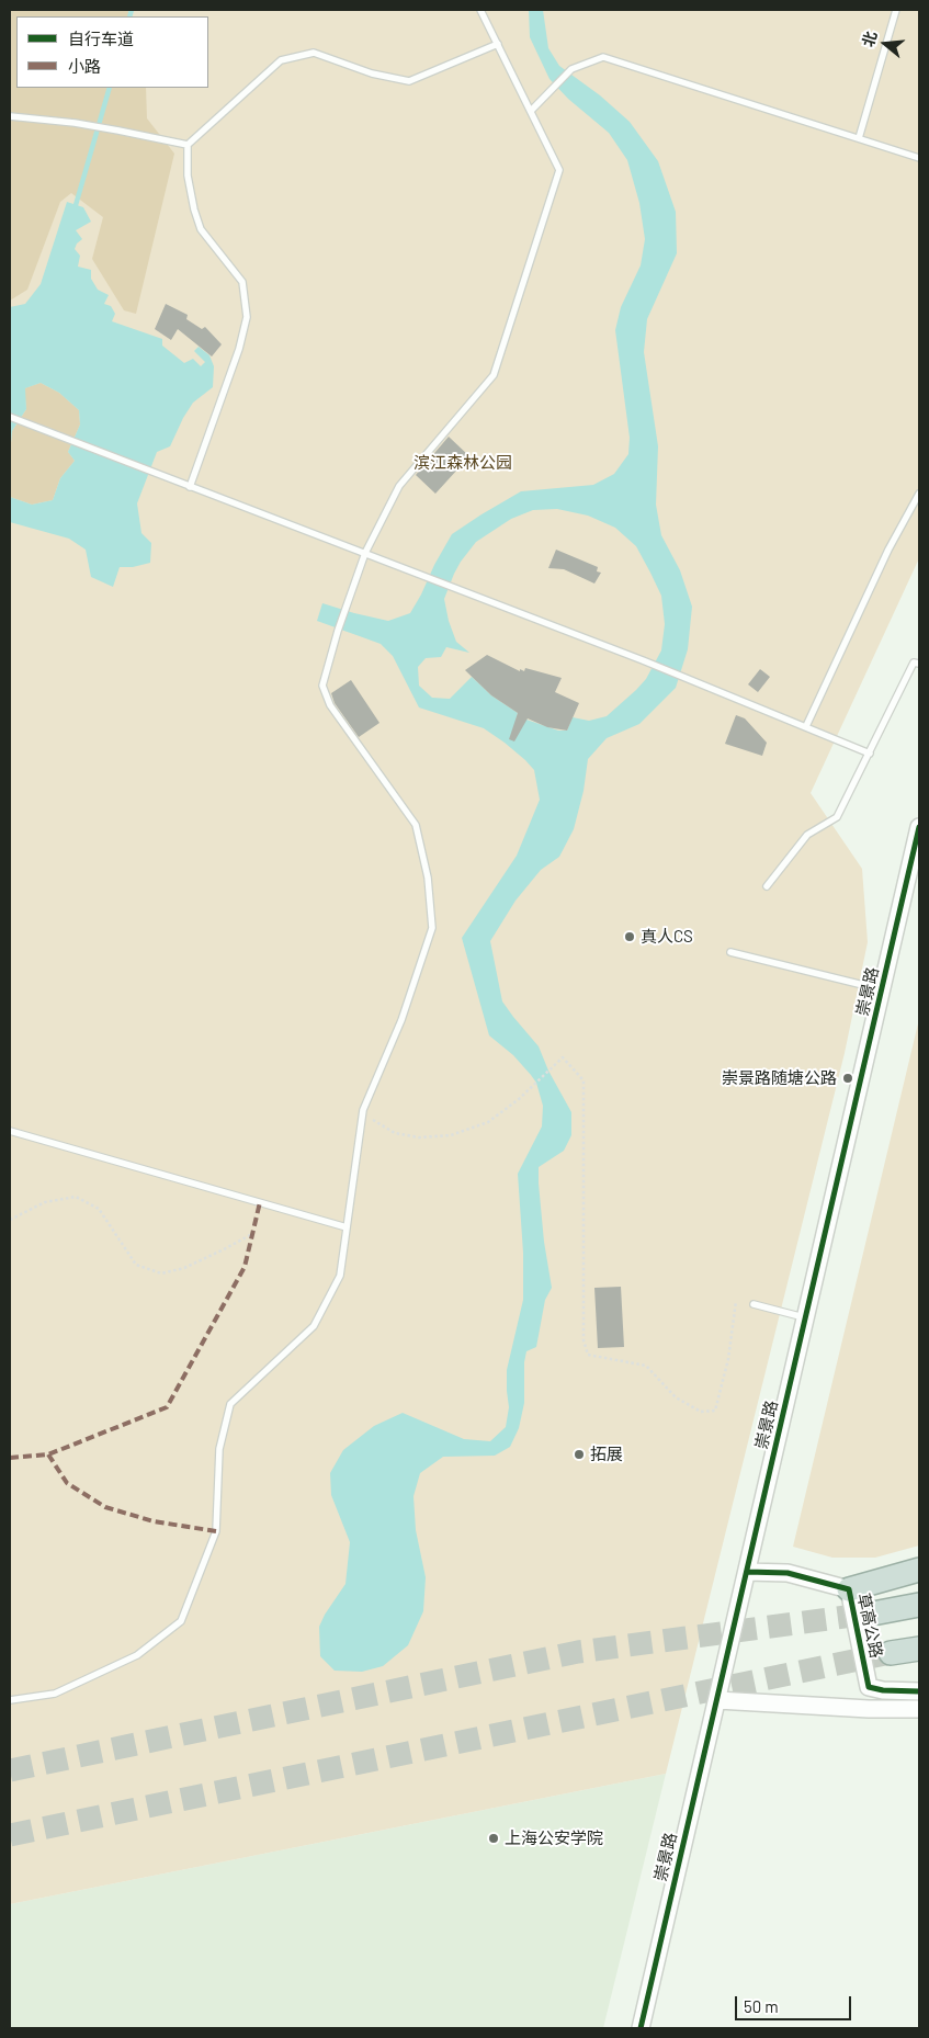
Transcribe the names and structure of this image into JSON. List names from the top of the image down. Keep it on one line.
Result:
{"streets":{"street":["崇景路","草高公路"]},"crossings":[["崇景路","草高公路"]],"parks":["滨江森林公园"],"places":["真人CS","崇景路随塘公路","拓展","上海公安学院"],"legend":["自行车道","小路"],"scale_bar":"50 m","north":"left"}
